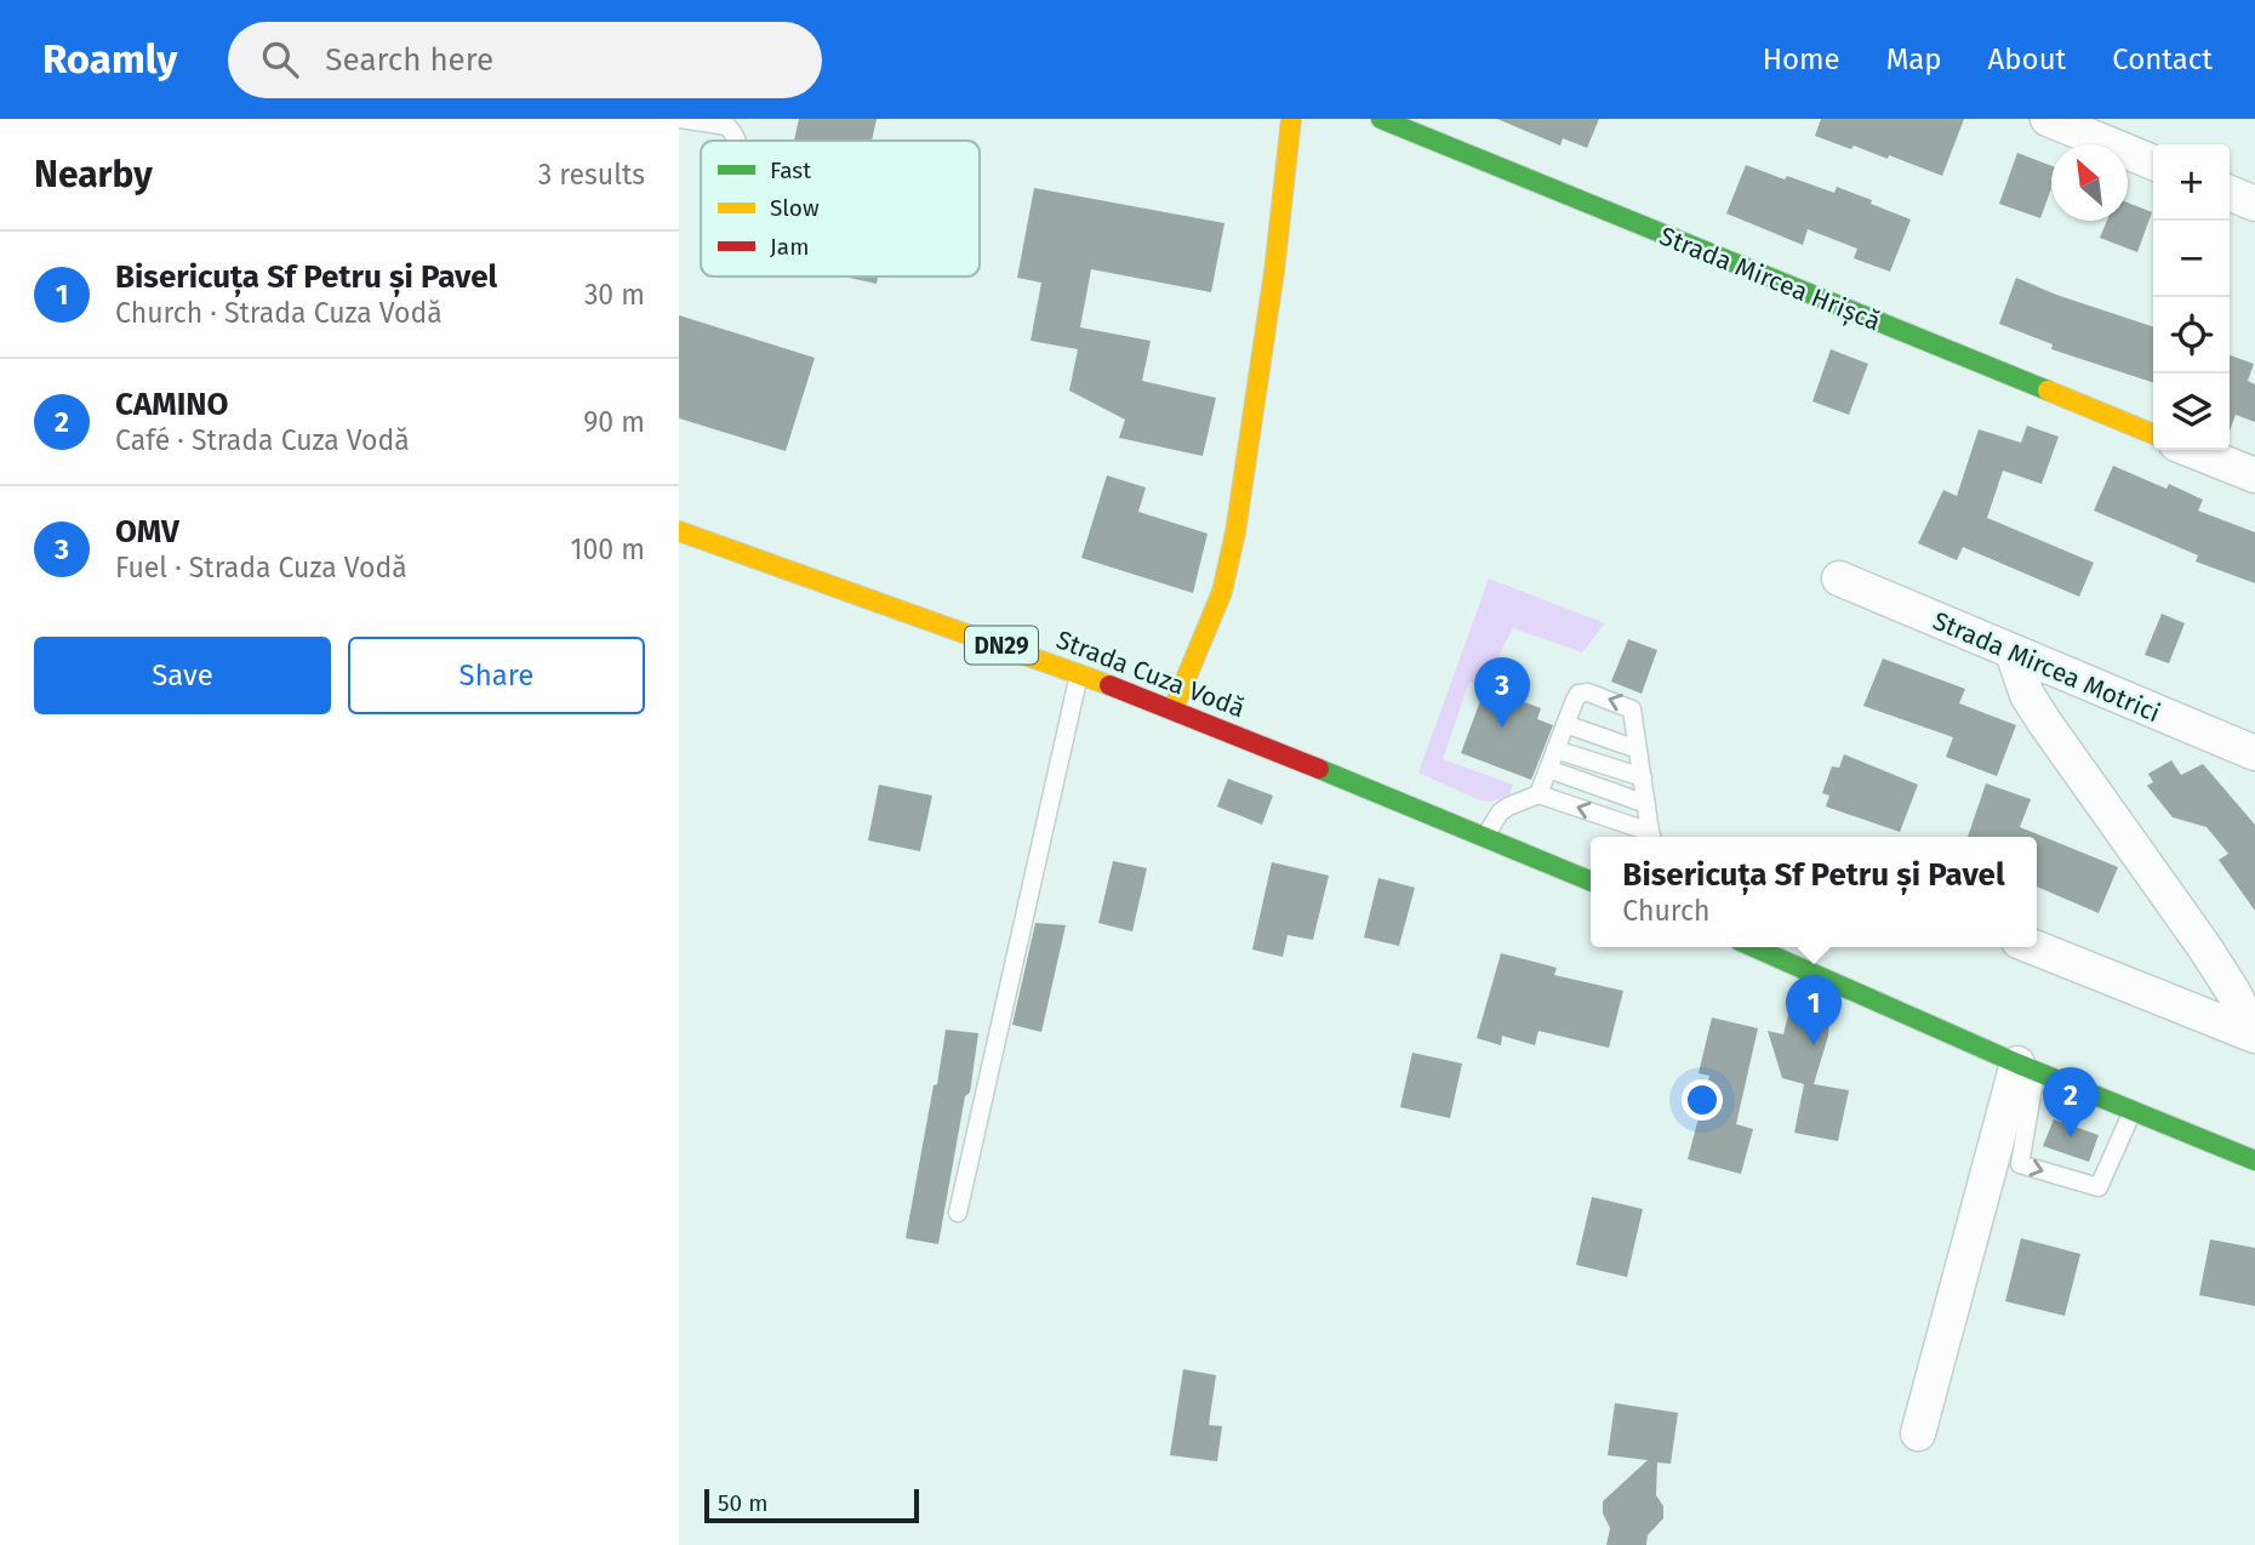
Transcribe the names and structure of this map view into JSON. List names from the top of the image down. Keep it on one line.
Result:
{"streets":{"main road":["Strada Mircea Hrișcă","DN29","Strada Cuza Vodă"],"street":["Strada Mircea Motrici"]},"legend":["Fast","Slow","Jam"],"scale_bar":"50 m","north":"top left","page":{"header":"Roamly","search":"Search here","nav":["Home","Map","About","Contact"],"heading":["Nearby","3 results"],"map_buttons":["+","−"],"list":[{"mark":"1","name":"Bisericuța Sf Petru și Pavel","note":"Church · Strada Cuza Vodă","value":"30 m"},{"mark":"2","name":"CAMINO","note":"Café · Strada Cuza Vodă","value":"90 m"},{"mark":"3","name":"OMV","note":"Fuel · Strada Cuza Vodă","value":"100 m"}],"buttons":["Save","Share"],"pins":["3","1","2"],"popup":["Bisericuța Sf Petru și Pavel","Church"],"scale":"50 m"}}
